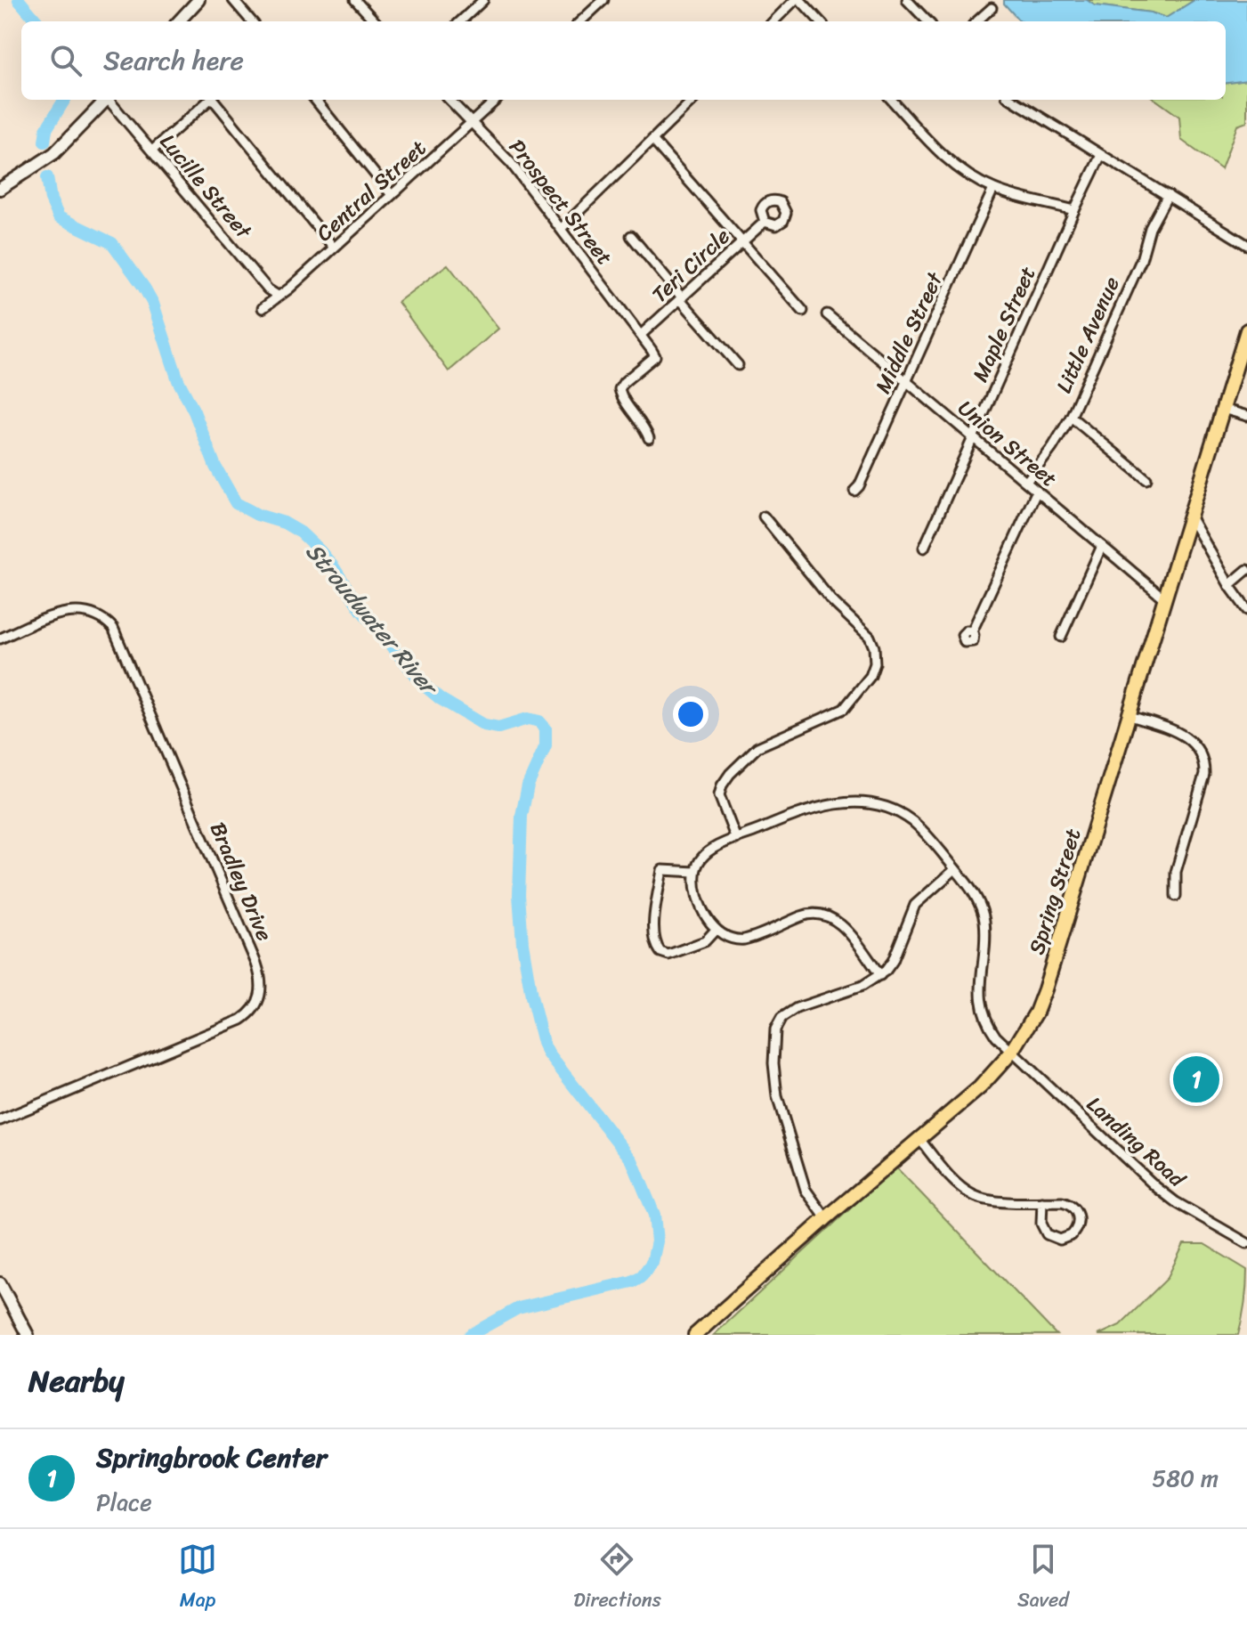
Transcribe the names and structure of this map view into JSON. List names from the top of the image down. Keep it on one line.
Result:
{"streets":{"main road":["Spring Street"],"street":["Lucille Street","Central Street","Prospect Street","Teri Circle","Maple Street","Middle Street","Little Avenue","Union Street","Bradley Drive","Landing Road"]},"crossings":[["Lucille Street","Central Street"],["Central Street","Prospect Street"],["Prospect Street","Teri Circle"],["Maple Street","Union Street"],["Middle Street","Union Street"],["Little Avenue","Union Street"],["Union Street","Spring Street"],["Spring Street","Landing Road"]],"water":["Stroudwater River"],"page":{"search":"Search here","pins":"1","heading":"Nearby","list":[{"mark":"1","name":"Springbrook Center","note":"Place","value":"580 m"}],"nav":["Map","Directions","Saved"]}}
